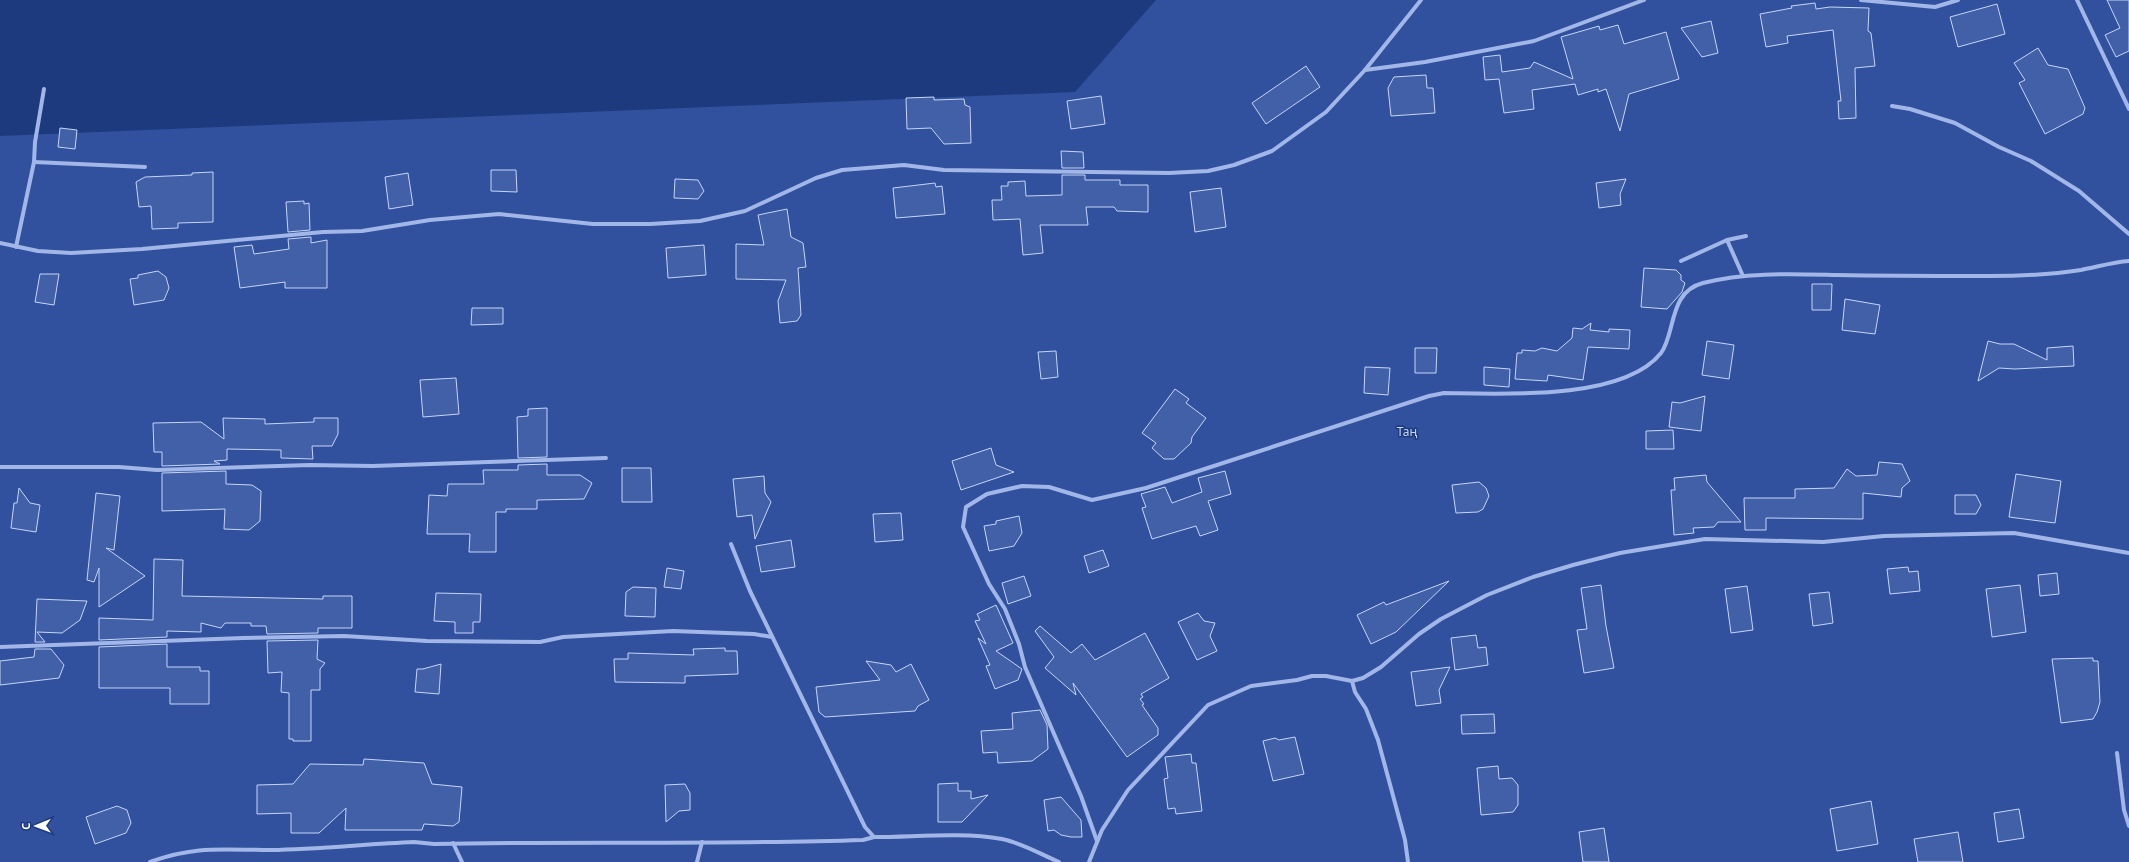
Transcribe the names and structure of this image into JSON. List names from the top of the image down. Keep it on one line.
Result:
{"parks":["Таң"],"north":"left"}
